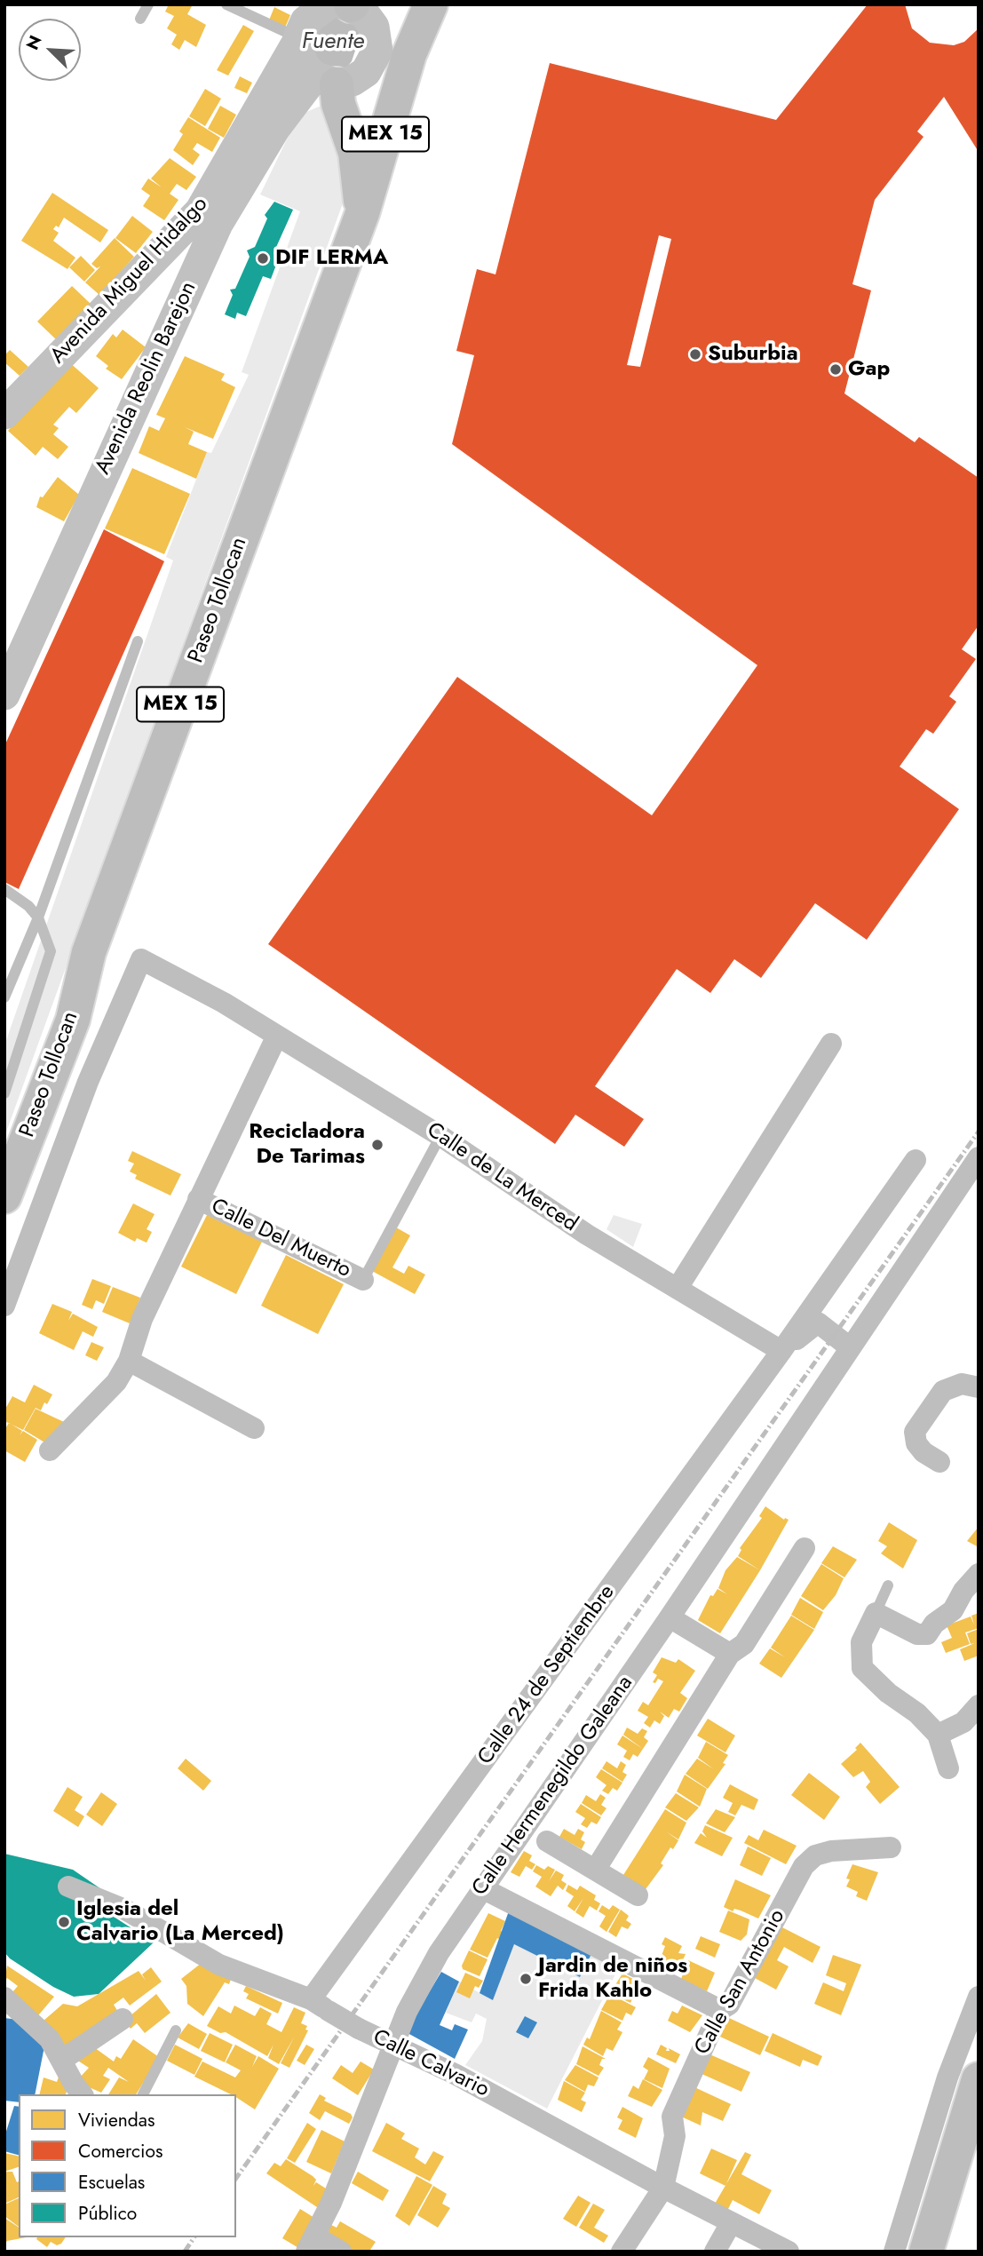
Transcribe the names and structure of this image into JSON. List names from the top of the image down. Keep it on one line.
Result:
{"streets":{"highway":["MEX 15","Paseo Tollocan"],"main road":["Avenida Miguel Hidalgo","Avenida Reolin Barejon"],"street":["Calle de La Merced","Calle Del Muerto","Calle 24 de Septiembre","Calle Hermenegildo Galeana","Calle San Antonio","Calle Calvario"]},"crossings":[["Avenida Miguel Hidalgo","Avenida Reolin Barejon"],["Avenida Miguel Hidalgo","Paseo Tollocan"],["Avenida Reolin Barejon","Paseo Tollocan"],["Calle de La Merced","Calle 24 de Septiembre"],["Calle 24 de Septiembre","Calle Calvario"],["Calle Hermenegildo Galeana","Calle Calvario"],["Calle San Antonio","Calle Calvario"]],"water":["Fuente"],"places":["DIF LERMA","Suburbia","Gap","Recicladora De Tarimas","Iglesia del Calvario (La Merced)","Jardin de niños Frida Kahlo"],"legend":["Viviendas","Comercios","Escuelas","Público"],"north":"top left"}
